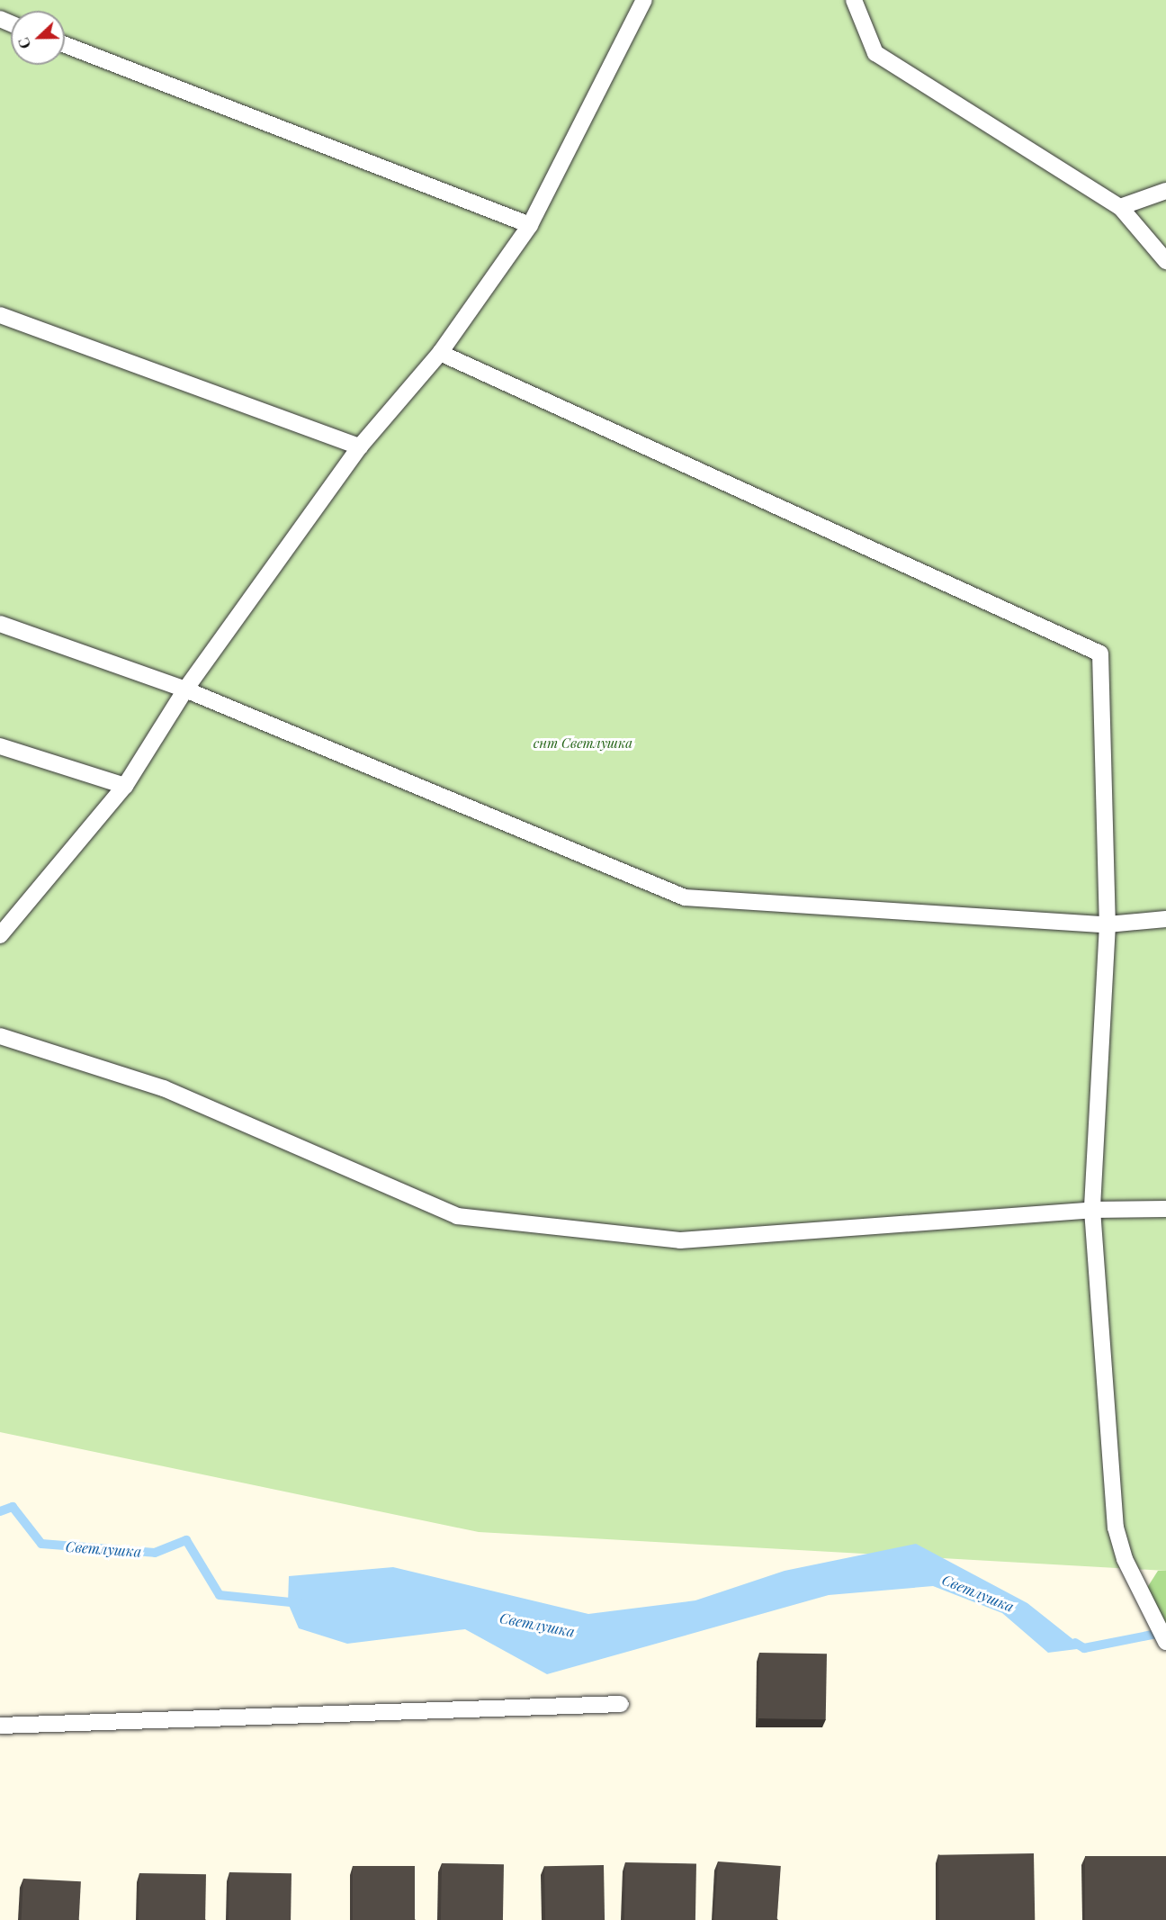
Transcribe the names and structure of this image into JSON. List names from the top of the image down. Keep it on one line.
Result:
{"water":["Светлушка"],"parks":["снт Светлушка"],"north":"left"}
